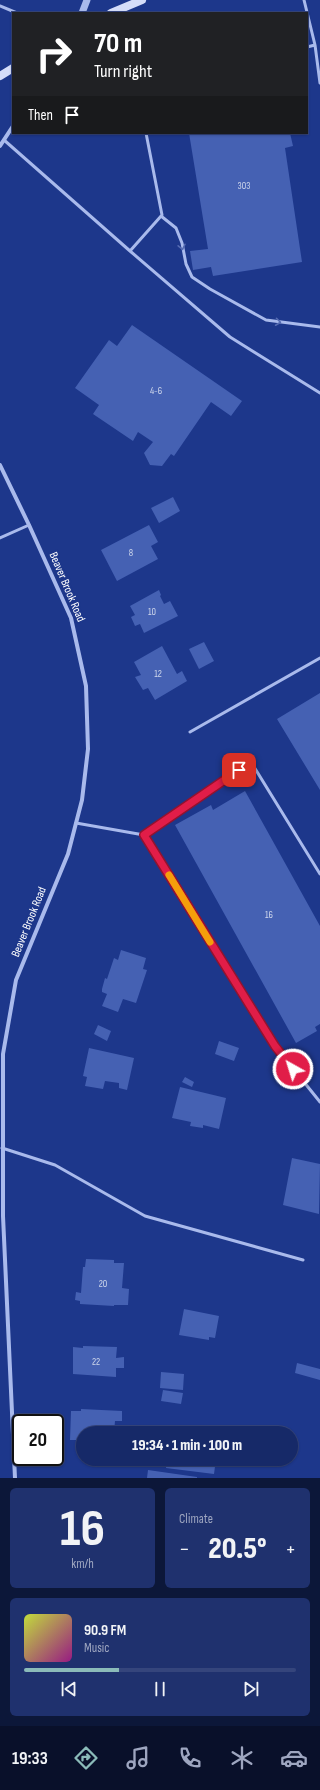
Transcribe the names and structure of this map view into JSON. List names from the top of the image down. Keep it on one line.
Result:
{"streets":{"street":["Beaver Brook Road"]},"house_numbers":["303","4-6","8","10","12","16","20","22"],"page":{"turn":["70 m","Turn right"],"then":"Then","limit":"20","trip":"19:34 · 1 min · 100 m","tile":[["16","km/h"],"Climate"],"heat":["−","20.5°","+"],"song":["90.9 FM","Music"],"tabs":"19:33"}}
